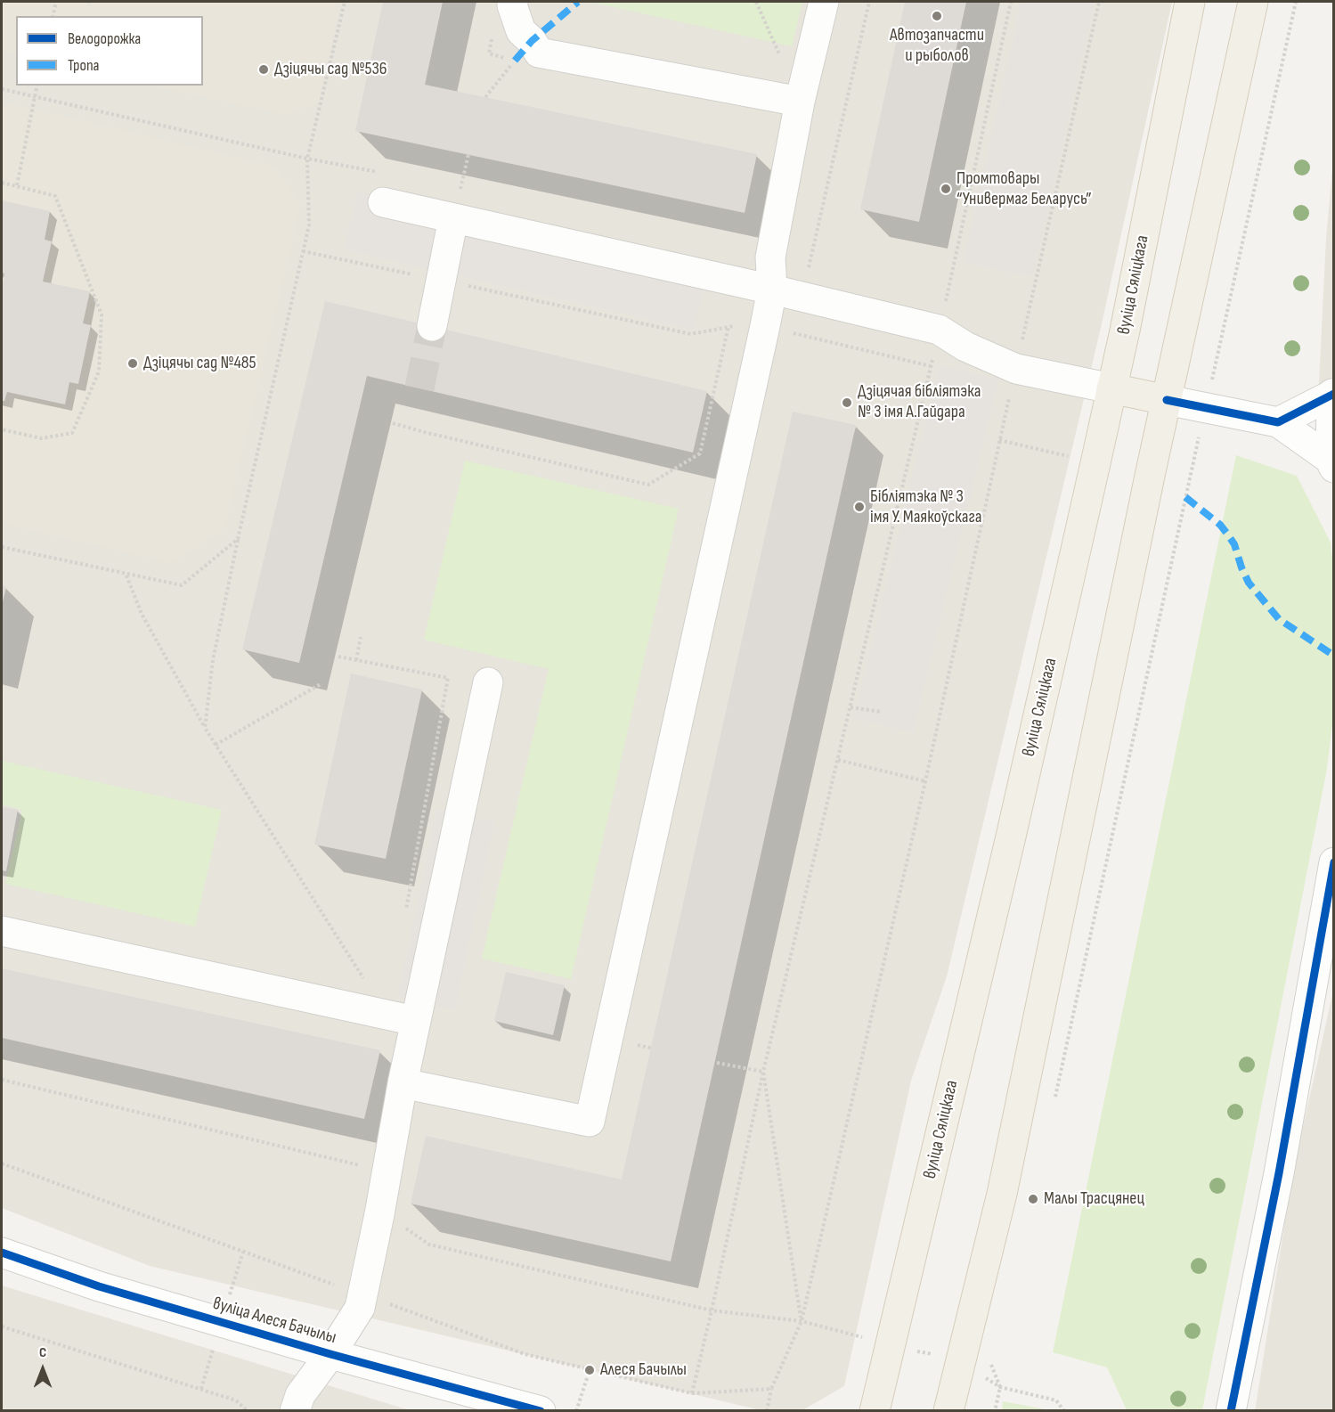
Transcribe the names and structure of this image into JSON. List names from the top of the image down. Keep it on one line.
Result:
{"streets":{"main road":["вуліца Сяліцкага"],"street":["вуліца Алеся Бачылы"]},"places":["Автозапчасти и рыболов","Дзіцячы сад №536","Промтовары “Универмаг Беларусь”","Дзіцячы сад №485","Дзіцячая бібліятэка № 3 імя А.Гайдара","Бібліятэка № 3 імя У. Маякоўскага","Малы Трасцянец","Алеся Бачылы"],"legend":["Велодорожка","Тропа"],"north":"top"}
